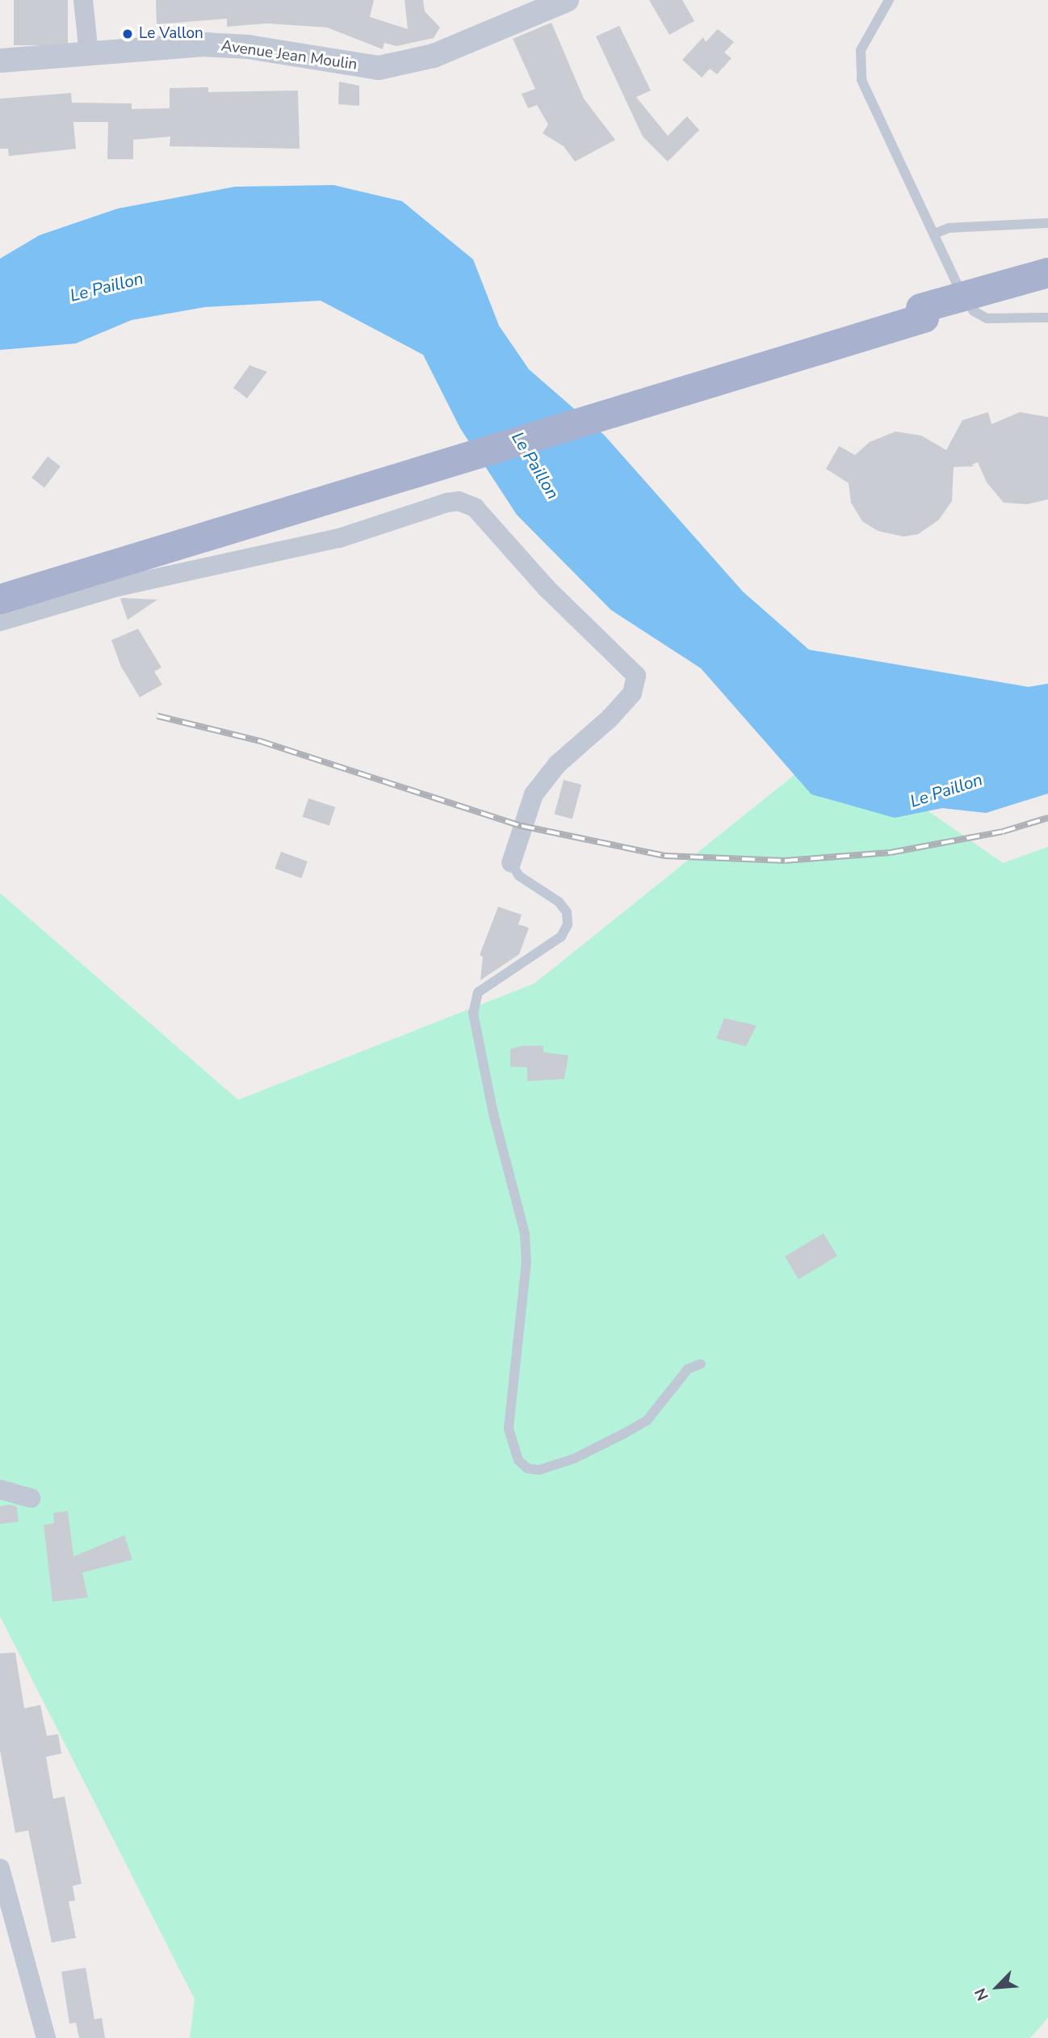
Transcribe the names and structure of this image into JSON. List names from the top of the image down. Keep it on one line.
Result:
{"streets":{"street":["Avenue Jean Moulin"]},"water":["Le Paillon"],"places":["Le Vallon"],"north":"bottom left"}
